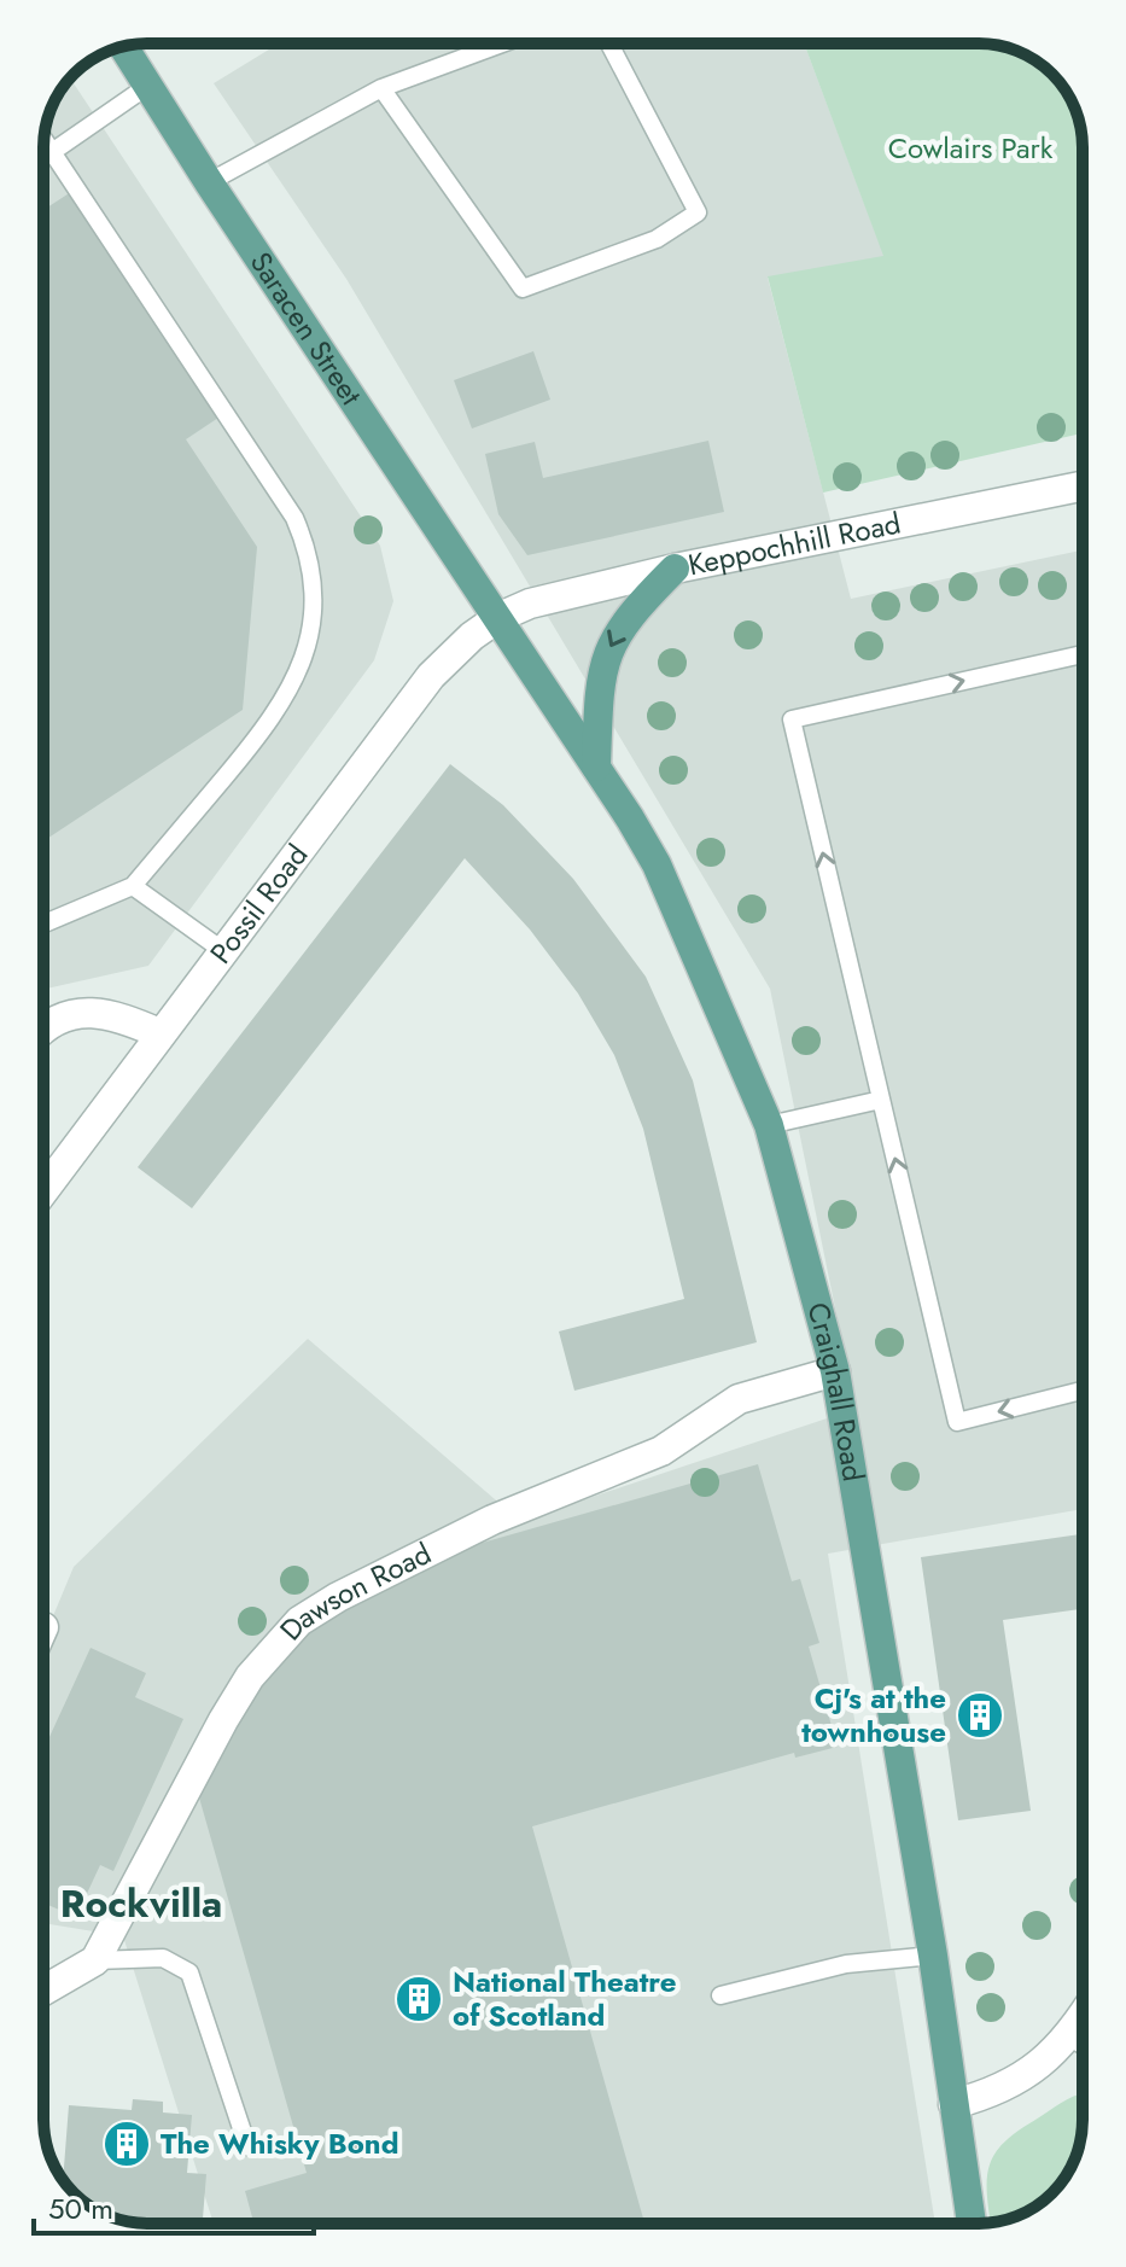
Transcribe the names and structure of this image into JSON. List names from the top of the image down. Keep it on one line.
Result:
{"streets":{"main road":["Saracen Street","Craighall Road"],"street":["Keppochhill Road","Possil Road","Dawson Road"]},"crossings":[["Saracen Street","Keppochhill Road"],["Saracen Street","Possil Road"],["Saracen Street","Craighall Road"],["Keppochhill Road","Possil Road"],["Keppochhill Road","Craighall Road"],["Possil Road","Craighall Road"],["Craighall Road","Dawson Road"]],"districts":["Rockvilla"],"parks":["Cowlairs Park"],"places":{"building":["Cj's at the townhouse","National Theatre of Scotland","The Whisky Bond"]},"scale_bar":"50 m"}
